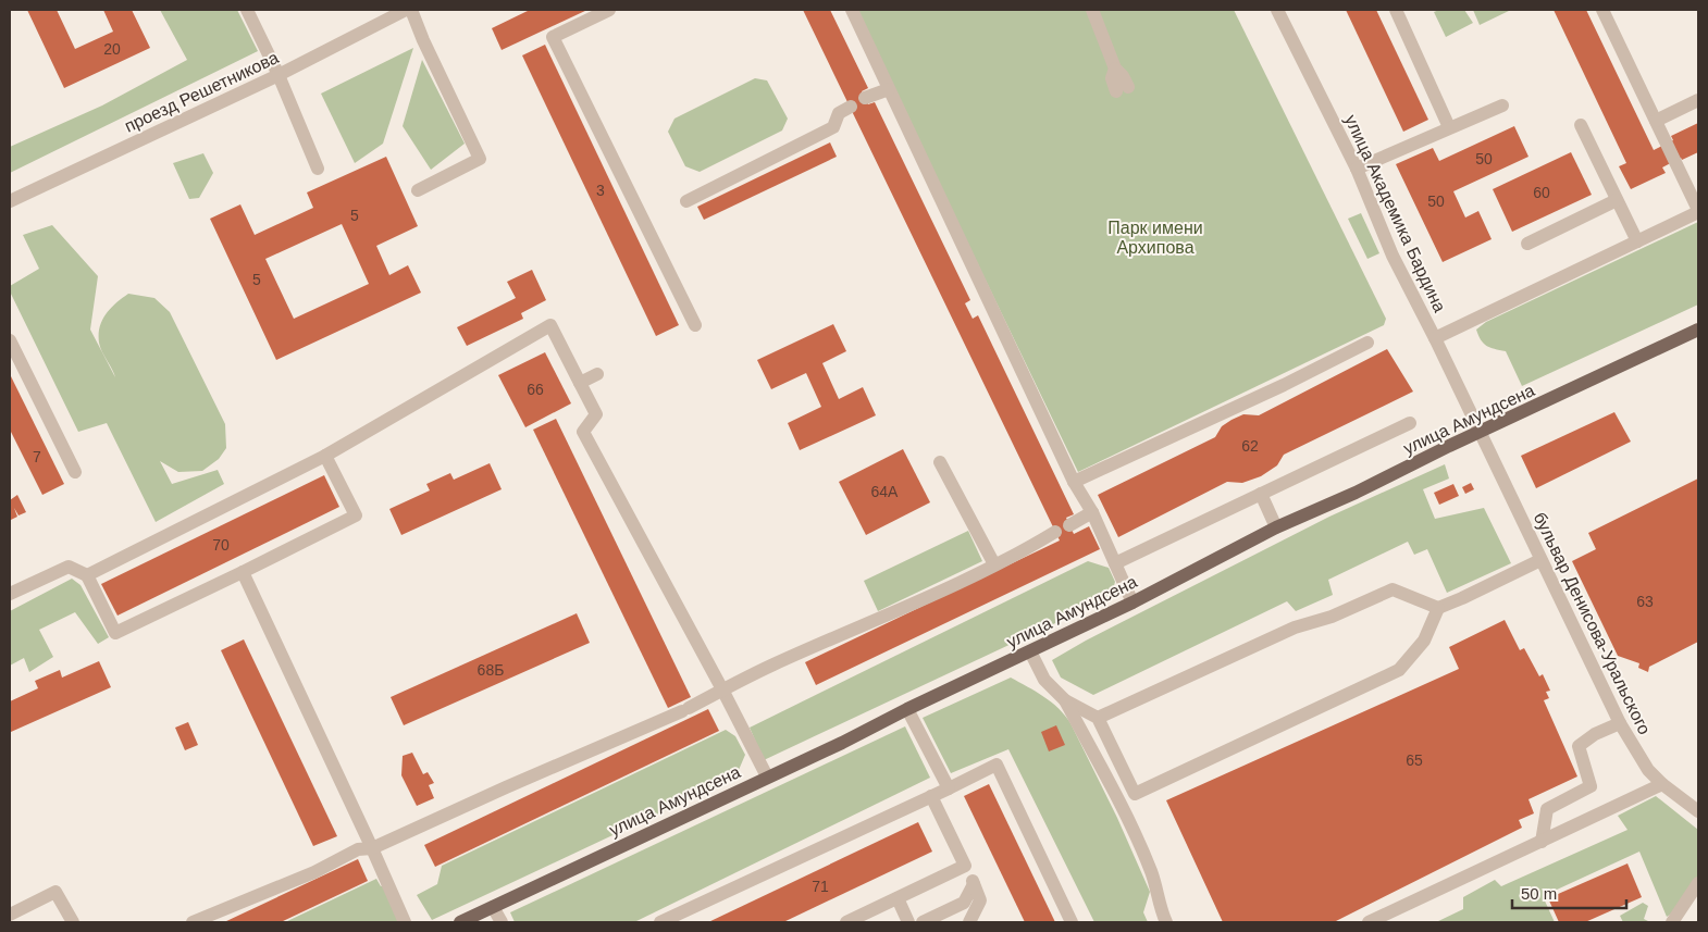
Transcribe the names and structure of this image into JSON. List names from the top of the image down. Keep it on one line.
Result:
{"streets":{"main road":["улица Амундсена"],"street":["проезд Решетникова","улица Академика Бардина","бульвар Денисова-Уральского"]},"crossings":[["улица Академика Бардина","улица Амундсена"],["улица Академика Бардина","бульвар Денисова-Уральского"],["улица Амундсена","бульвар Денисова-Уральского"]],"parks":["Парк имени Архипова"],"house_numbers":["20","50","3","60","50","5","5","66","62","7","64А","70","63","68Б","65","71"],"scale_bar":"50 m"}
